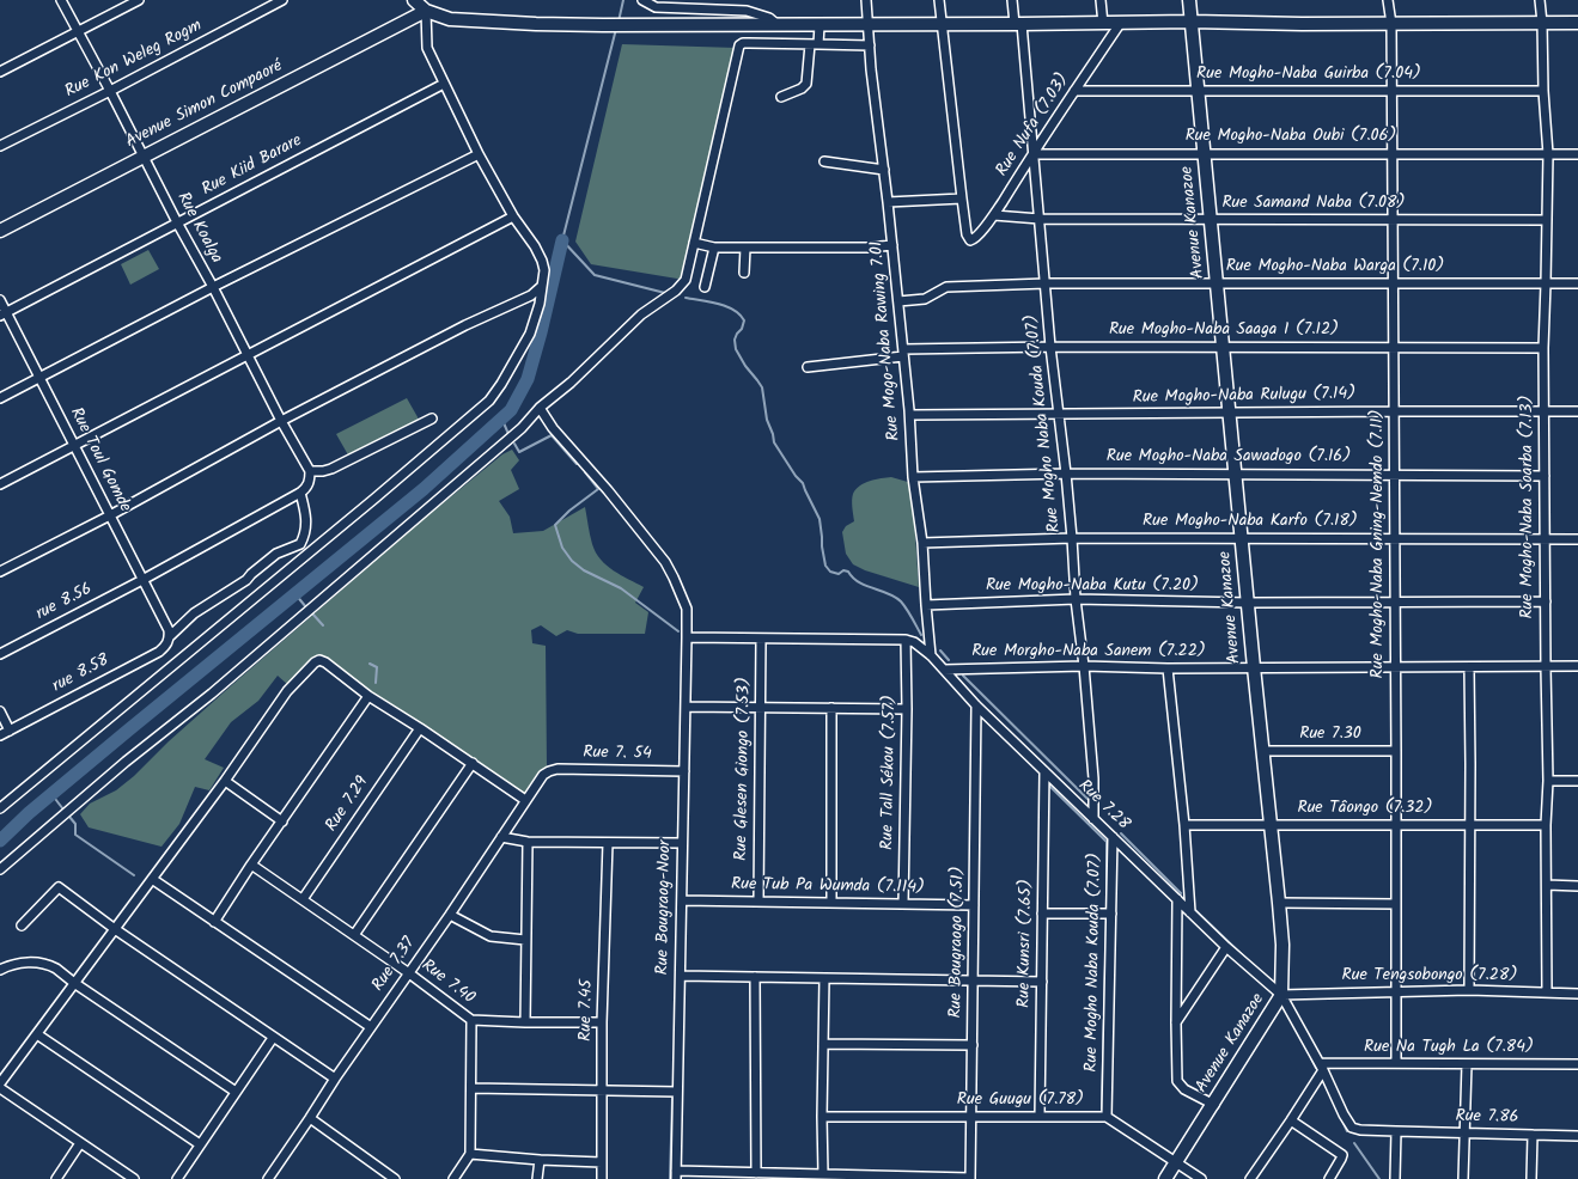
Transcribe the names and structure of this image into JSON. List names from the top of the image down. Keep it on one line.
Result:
{"streets":{"street":["Rue Kon Weleg Rogm","Rue Mogho-Naba Guirba (7.04)","Avenue Simon Compaoré","Rue Nufa (7.03)","Rue Mogho-Naba Oubi (7.06)","Rue Kiid Barare","Rue Samand Naba (7.08)","Avenue Kanazoe","Rue Koalga","Rue Mogho-Naba Warga (7.10)","Rue Mogho-Naba Saaga I (7.12)","Rue Mogo-Naba Rawing 7.01","Rue Mogho-Naba Rulugu (7.14)","Rue Mogho Naba Kouda (7.07)","Rue Mogho-Naba Sawadogo (7.16)","Rue Toul Gomde","Rue Mogho-Naba Soarba (7.13)","Rue Mogho-Naba Karfo (7.18)","Rue Mogho-Naba Gning-Nemdo (7.11)","Rue Mogho-Naba Kutu (7.20)","rue 8.56","Rue Morgho-Naba Sanem (7.22)","rue 8.58","Rue 7.30","Rue 7. 54","Rue Glesen Giongo (7.53)","Rue Tall Sékou (7.57)","Rue 7.29","Rue 7.28","Rue Tâongo (7.32)","Rue Tub Pa Wumda (7.114)","Rue Bougraog-Noor","Rue Bougraogo (7.51)","Rue Kunsri (7.65)","Rue 7.37","Rue Tengsobongo (7.28)","Rue 7.40","Rue 7.45","Rue Na Tugh La (7.84)","Rue Guugu (7.78)","Rue 7.86"]},"crossings":[["Rue Kon Weleg Rogm","Rue Koalga"],["Rue Mogho-Naba Guirba (7.04)","Rue Nufa (7.03)"],["Rue Mogho-Naba Guirba (7.04)","Avenue Kanazoe"],["Rue Mogho-Naba Guirba (7.04)","Rue Mogho-Naba Soarba (7.13)"],["Rue Mogho-Naba Guirba (7.04)","Rue Mogho-Naba Gning-Nemdo (7.11)"],["Avenue Simon Compaoré","Rue Koalga"],["Rue Nufa (7.03)","Rue Mogho-Naba Oubi (7.06)"],["Rue Nufa (7.03)","Rue Samand Naba (7.08)"],["Rue Nufa (7.03)","Rue Mogho Naba Kouda (7.07)"],["Rue Mogho-Naba Oubi (7.06)","Avenue Kanazoe"],["Rue Mogho-Naba Oubi (7.06)","Rue Mogho Naba Kouda (7.07)"],["Rue Mogho-Naba Oubi (7.06)","Rue Mogho-Naba Soarba (7.13)"],["Rue Mogho-Naba Oubi (7.06)","Rue Mogho-Naba Gning-Nemdo (7.11)"],["Rue Kiid Barare","Rue Koalga"],["Rue Kiid Barare","Rue Toul Gomde"],["Rue Samand Naba (7.08)","Avenue Kanazoe"],["Rue Samand Naba (7.08)","Rue Mogho Naba Kouda (7.07)"],["Rue Samand Naba (7.08)","Rue Mogho-Naba Soarba (7.13)"],["Rue Samand Naba (7.08)","Rue Mogho-Naba Gning-Nemdo (7.11)"],["Avenue Kanazoe","Rue Mogho-Naba Warga (7.10)"],["Avenue Kanazoe","Rue Mogho-Naba Saaga I (7.12)"],["Avenue Kanazoe","Rue Mogho-Naba Rulugu (7.14)"],["Avenue Kanazoe","Rue Mogho-Naba Sawadogo (7.16)"],["Avenue Kanazoe","Rue Mogho-Naba Karfo (7.18)"],["Avenue Kanazoe","Rue Mogho-Naba Kutu (7.20)"],["Avenue Kanazoe","Rue Morgho-Naba Sanem (7.22)"],["Avenue Kanazoe","Rue 7.30"],["Avenue Kanazoe","Rue 7.28"],["Avenue Kanazoe","Rue Tâongo (7.32)"],["Avenue Kanazoe","Rue Tengsobongo (7.28)"],["Avenue Kanazoe","Rue Guugu (7.78)"],["Rue Mogho-Naba Warga (7.10)","Rue Mogo-Naba Rawing 7.01"],["Rue Mogho-Naba Warga (7.10)","Rue Mogho Naba Kouda (7.07)"],["Rue Mogho-Naba Warga (7.10)","Rue Mogho-Naba Soarba (7.13)"],["Rue Mogho-Naba Warga (7.10)","Rue Mogho-Naba Gning-Nemdo (7.11)"],["Rue Mogho-Naba Saaga I (7.12)","Rue Mogo-Naba Rawing 7.01"],["Rue Mogho-Naba Saaga I (7.12)","Rue Mogho Naba Kouda (7.07)"],["Rue Mogho-Naba Saaga I (7.12)","Rue Mogho-Naba Soarba (7.13)"],["Rue Mogho-Naba Saaga I (7.12)","Rue Mogho-Naba Gning-Nemdo (7.11)"],["Rue Mogo-Naba Rawing 7.01","Rue Mogho-Naba Rulugu (7.14)"],["Rue Mogo-Naba Rawing 7.01","Rue Mogho-Naba Sawadogo (7.16)"],["Rue Mogo-Naba Rawing 7.01","Rue Mogho-Naba Karfo (7.18)"],["Rue Mogo-Naba Rawing 7.01","Rue Mogho-Naba Kutu (7.20)"],["Rue Mogo-Naba Rawing 7.01","Rue 7.28"],["Rue Mogho-Naba Rulugu (7.14)","Rue Mogho Naba Kouda (7.07)"],["Rue Mogho-Naba Rulugu (7.14)","Rue Mogho-Naba Soarba (7.13)"],["Rue Mogho-Naba Rulugu (7.14)","Rue Mogho-Naba Gning-Nemdo (7.11)"],["Rue Mogho Naba Kouda (7.07)","Rue Mogho-Naba Sawadogo (7.16)"],["Rue Mogho Naba Kouda (7.07)","Rue Mogho-Naba Karfo (7.18)"],["Rue Mogho Naba Kouda (7.07)","Rue Mogho-Naba Kutu (7.20)"],["Rue Mogho Naba Kouda (7.07)","Rue Morgho-Naba Sanem (7.22)"],["Rue Mogho Naba Kouda (7.07)","Rue 7.28"],["Rue Mogho Naba Kouda (7.07)","Rue Guugu (7.78)"],["Rue Mogho-Naba Sawadogo (7.16)","Rue Mogho-Naba Soarba (7.13)"],["Rue Mogho-Naba Sawadogo (7.16)","Rue Mogho-Naba Gning-Nemdo (7.11)"],["Rue Toul Gomde","rue 8.56"],["Rue Toul Gomde","rue 8.58"],["Rue Mogho-Naba Soarba (7.13)","Rue Mogho-Naba Karfo (7.18)"],["Rue Mogho-Naba Soarba (7.13)","Rue Mogho-Naba Kutu (7.20)"],["Rue Mogho-Naba Soarba (7.13)","Rue Morgho-Naba Sanem (7.22)"],["Rue Mogho-Naba Soarba (7.13)","Rue Tâongo (7.32)"],["Rue Mogho-Naba Soarba (7.13)","Rue Tengsobongo (7.28)"],["Rue Mogho-Naba Karfo (7.18)","Rue Mogho-Naba Gning-Nemdo (7.11)"],["Rue Mogho-Naba Gning-Nemdo (7.11)","Rue Mogho-Naba Kutu (7.20)"],["Rue Mogho-Naba Gning-Nemdo (7.11)","Rue Morgho-Naba Sanem (7.22)"],["Rue Mogho-Naba Gning-Nemdo (7.11)","Rue 7.30"],["Rue Mogho-Naba Gning-Nemdo (7.11)","Rue Tâongo (7.32)"],["Rue Mogho-Naba Gning-Nemdo (7.11)","Rue Tengsobongo (7.28)"],["Rue Mogho-Naba Gning-Nemdo (7.11)","Rue Na Tugh La (7.84)"],["rue 8.56","rue 8.58"],["Rue Morgho-Naba Sanem (7.22)","Rue 7.28"],["Rue 7. 54","Rue Bougraog-Noor"],["Rue 7. 54","Rue 7.37"],["Rue Glesen Giongo (7.53)","Rue Tub Pa Wumda (7.114)"],["Rue Tall Sékou (7.57)","Rue 7.28"],["Rue Tall Sékou (7.57)","Rue Tub Pa Wumda (7.114)"],["Rue 7.29","Rue 7.40"],["Rue 7.28","Rue Bougraogo (7.51)"],["Rue 7.28","Rue Kunsri (7.65)"],["Rue 7.28","Rue Tengsobongo (7.28)"],["Rue 7.28","Rue Na Tugh La (7.84)"],["Rue 7.28","Rue 7.86"],["Rue Tub Pa Wumda (7.114)","Rue Bougraog-Noor"],["Rue Tub Pa Wumda (7.114)","Rue Bougraogo (7.51)"],["Rue Bougraogo (7.51)","Rue Guugu (7.78)"],["Rue Kunsri (7.65)","Rue Guugu (7.78)"],["Rue 7.37","Rue 7.40"],["Rue 7.40","Rue 7.45"],["Rue Na Tugh La (7.84)","Rue 7.86"]]}
